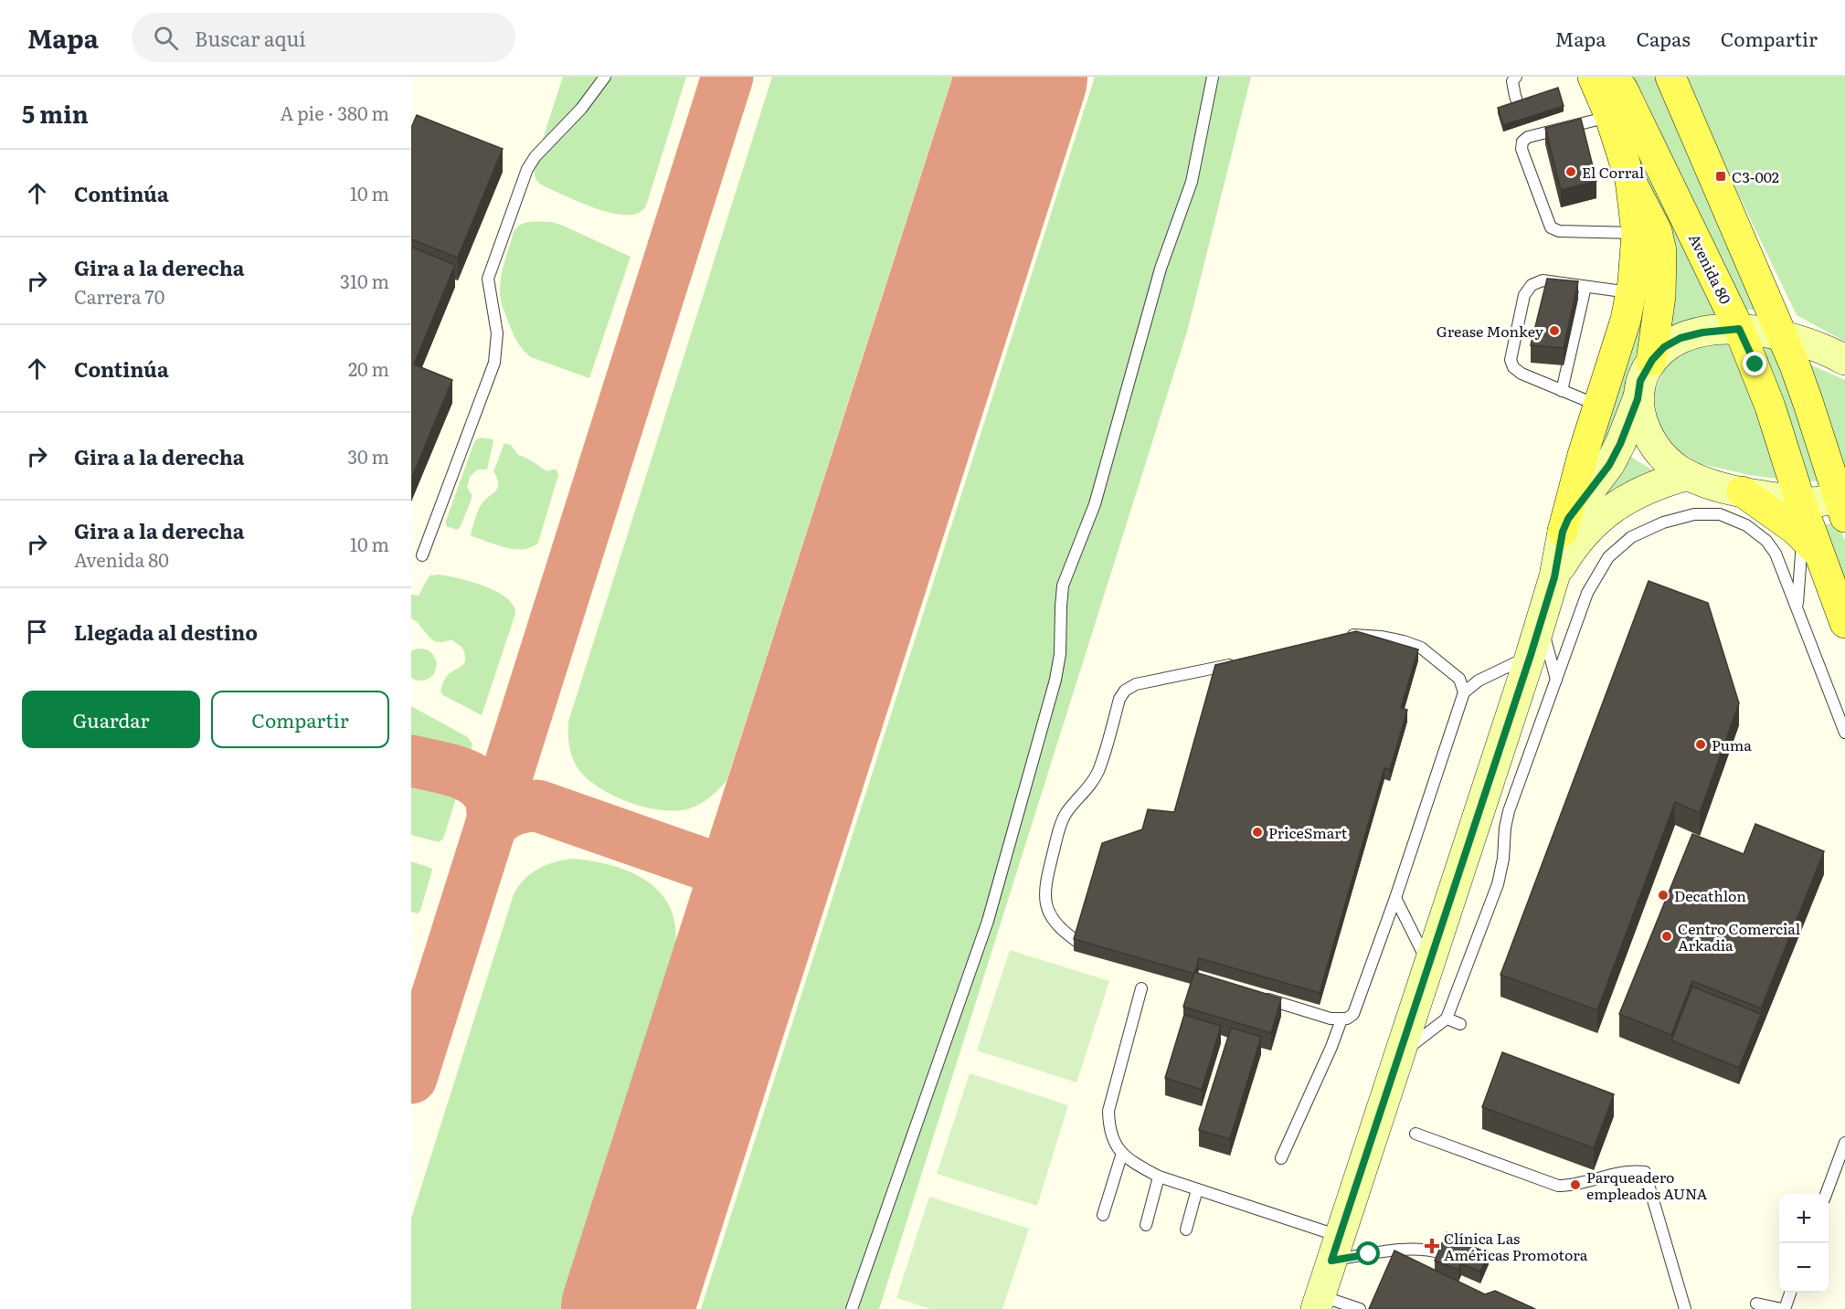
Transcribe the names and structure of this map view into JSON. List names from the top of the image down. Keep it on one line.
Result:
{"streets":{"main road":["Avenida 80"]},"places":{"other":["El Corral","Grease Monkey","Puma","PriceSmart","Decathlon","Centro Comercial Arkadia","Parqueadero empleados AUNA"],"transit":["C3-002"],"health":["Clínica Las Américas Promotora"]},"page":{"header":"Mapa","search":"Buscar aquí","nav":["Mapa","Capas","Compartir"],"heading":["5 min","A pie · 380 m"],"list":[["Continúa","10 m"],["Gira a la derecha","Carrera 70","310 m"],["Continúa","20 m"],["Gira a la derecha","30 m"],["Gira a la derecha","Avenida 80","10 m"],"Llegada al destino"],"buttons":["Guardar","Compartir"],"map_buttons":["+","−"]}}
